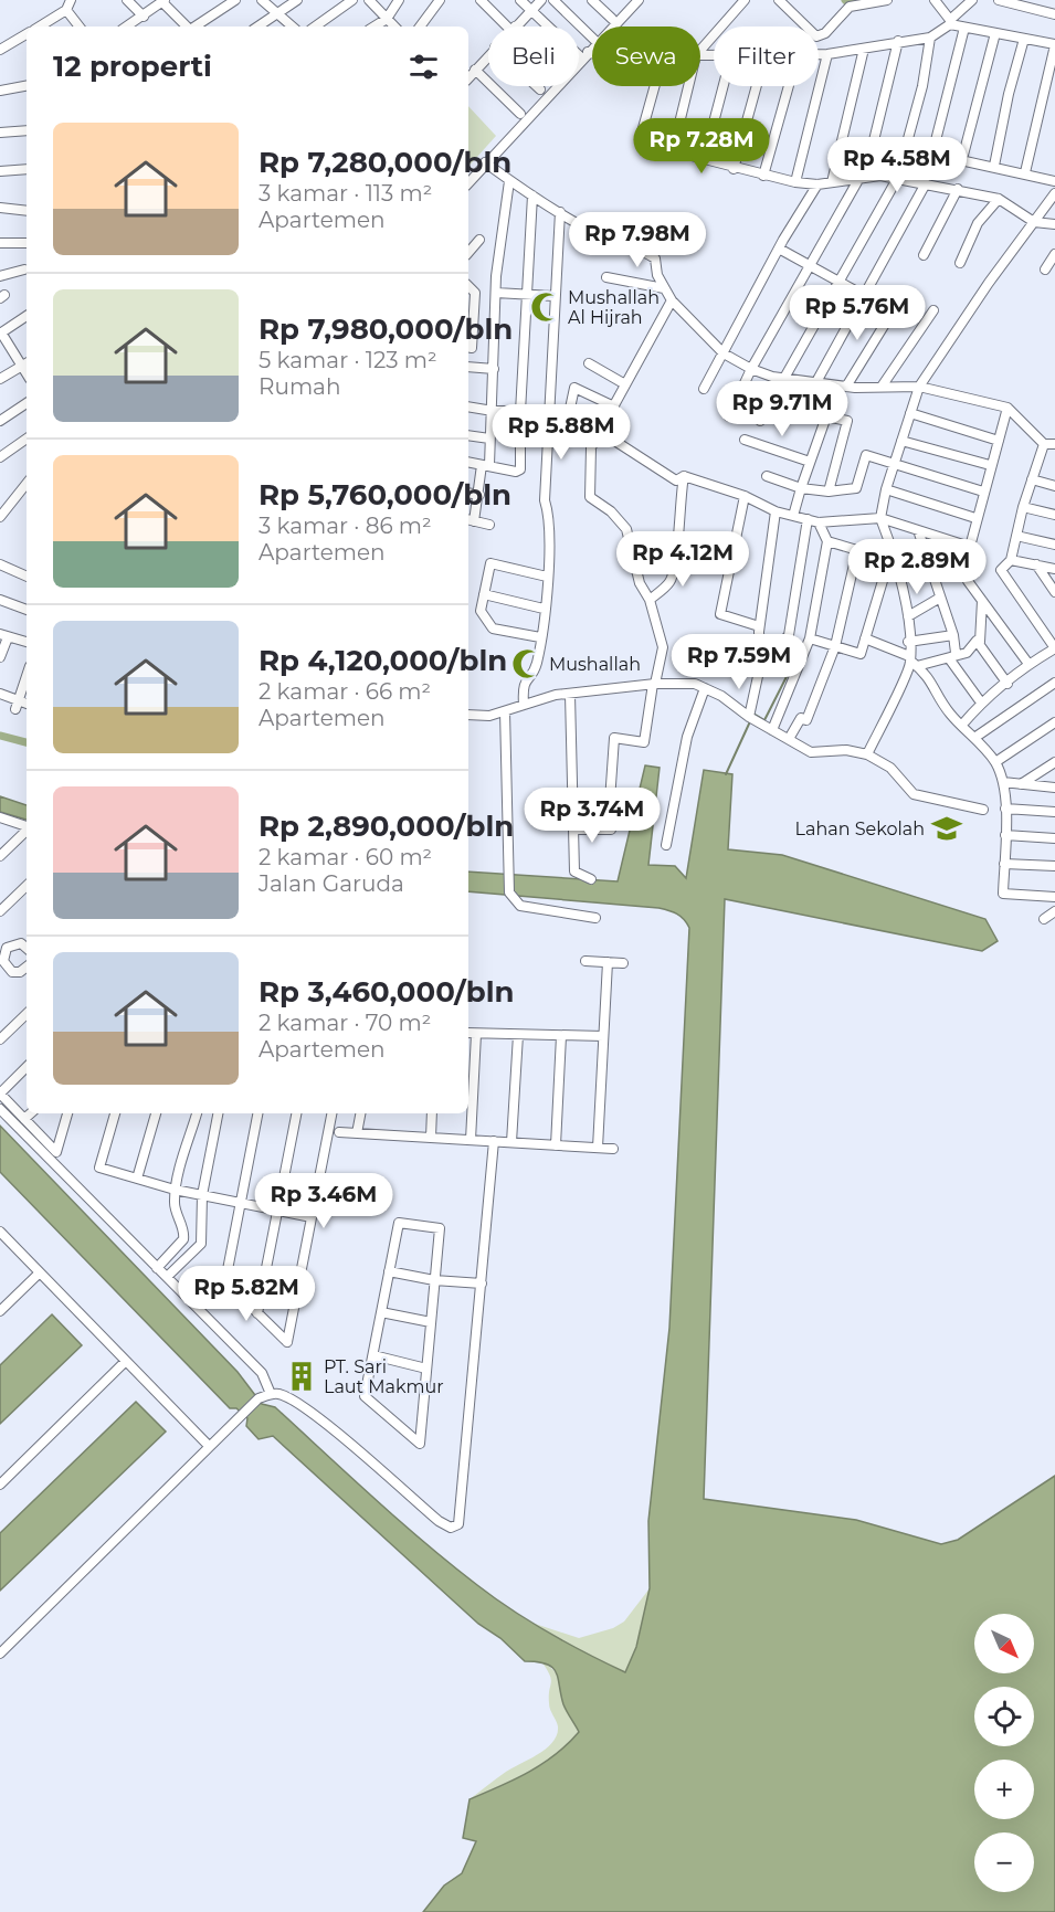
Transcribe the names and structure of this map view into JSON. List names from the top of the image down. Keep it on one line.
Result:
{"places":{"mosque":["Mushallah Al Hijrah","Mushallah"],"school or university":["Lahan Sekolah"],"building":["PT. Sari Laut Makmur"]},"north":"bottom right","page":{"chip":["Beli","Sewa","Filter"],"heading":"12 properti","list":[{"name":"Rp 7,280,000/bln","note":"3 kamar · 113 m² · Apartemen"},{"name":"Rp 7,980,000/bln","note":"5 kamar · 123 m² · Rumah"},{"name":"Rp 5,760,000/bln","note":"3 kamar · 86 m² · Apartemen"},{"name":"Rp 4,120,000/bln","note":"2 kamar · 66 m² · Apartemen"},{"name":"Rp 2,890,000/bln","note":"2 kamar · 60 m² · Jalan Garuda"},{"name":"Rp 3,460,000/bln","note":"2 kamar · 70 m² · Apartemen"}],"price":["Rp 7.28M","Rp 4.58M","Rp 7.98M","Rp 5.76M","Rp 9.71M","Rp 5.88M","Rp 4.12M","Rp 2.89M","Rp 7.59M","Rp 3.74M","Rp 3.46M","Rp 5.82M"],"map_buttons":["+","−"]}}
